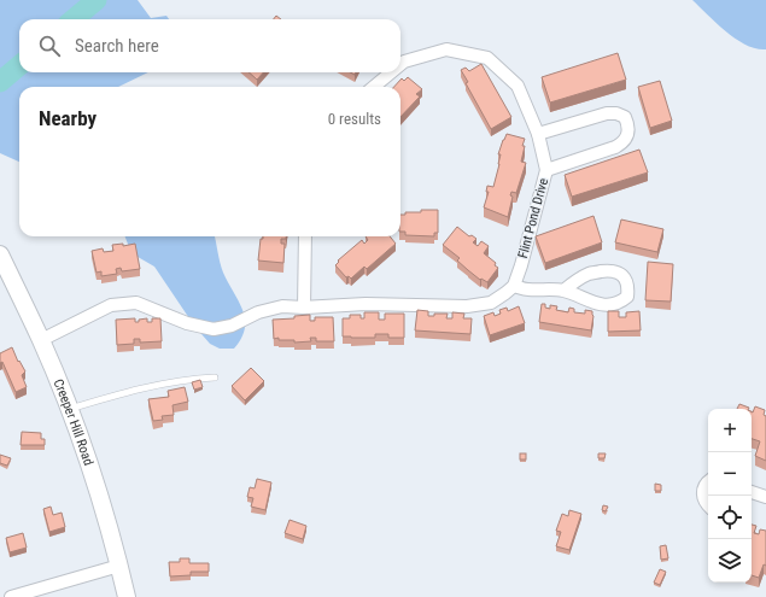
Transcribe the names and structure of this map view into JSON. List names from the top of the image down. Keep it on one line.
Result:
{"streets":{"street":["Flint Pond Drive","Creeper Hill Road"]},"page":{"search":"Search here","heading":["Nearby","0 results"],"map_buttons":["+","−"]}}
